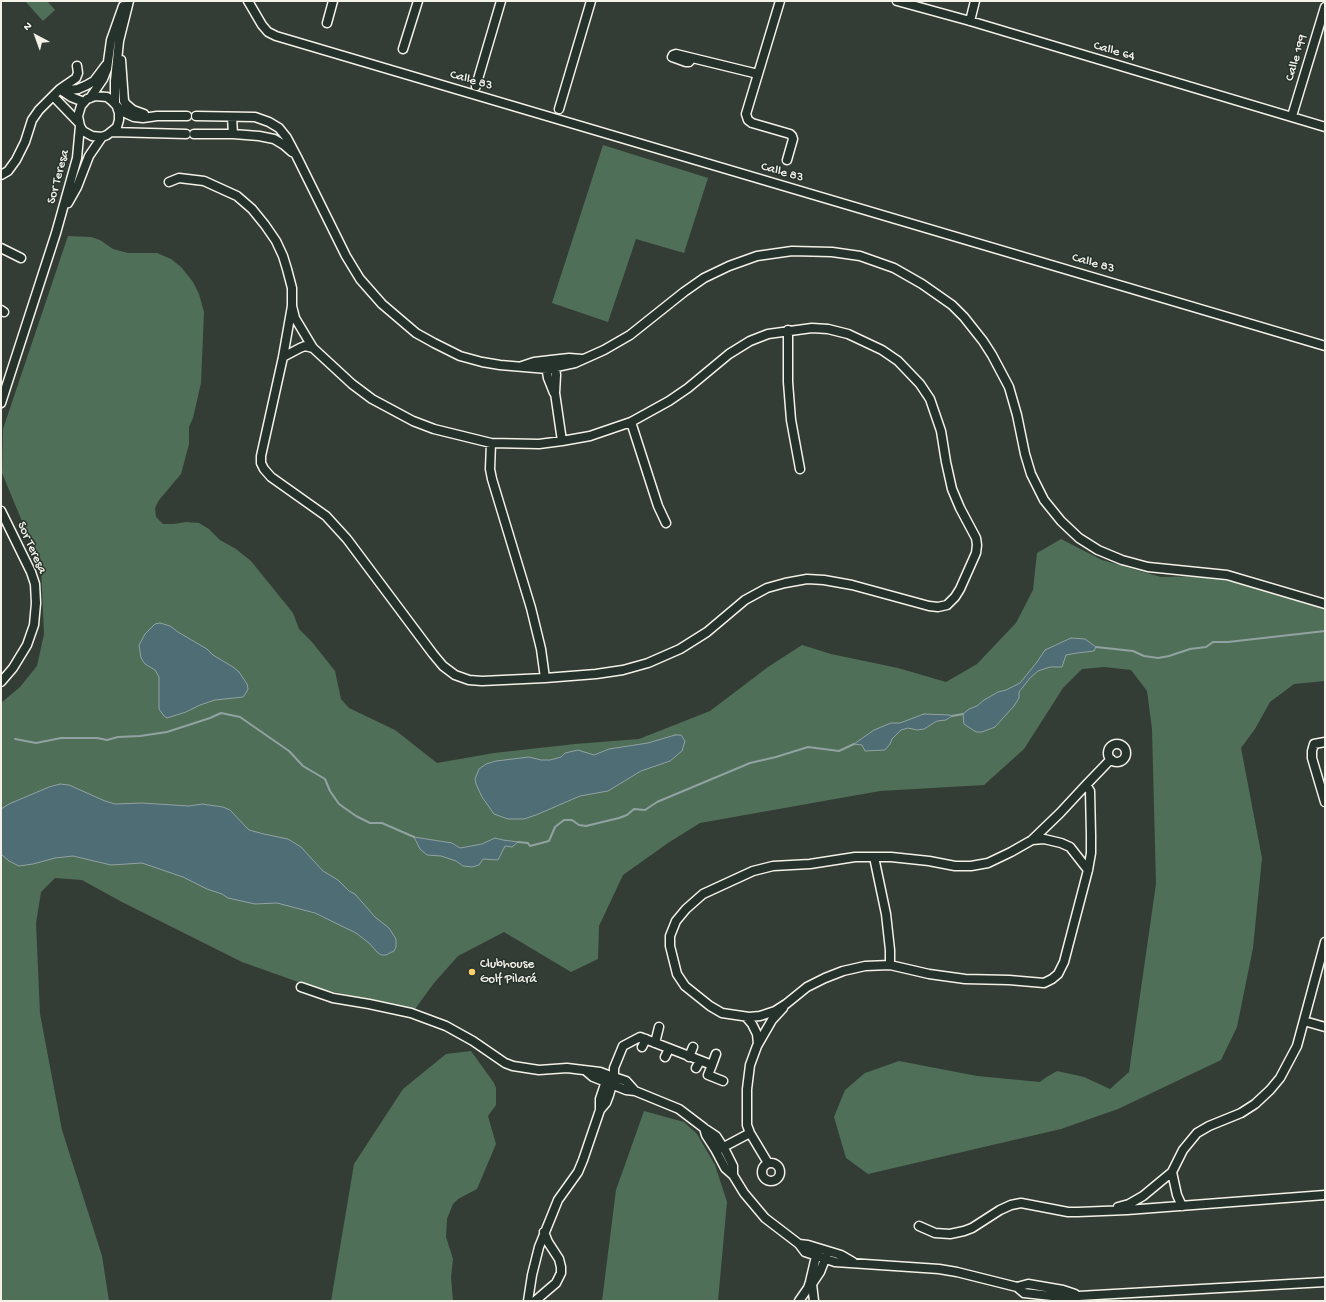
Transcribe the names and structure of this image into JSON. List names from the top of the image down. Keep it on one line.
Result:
{"streets":{"street":["Calle 64","Calle 199","Calle 83","Sor Teresa"]},"crossings":[["Calle 64","Calle 199"]],"places":["Clubhouse Golf Pilará"],"north":"top left"}
